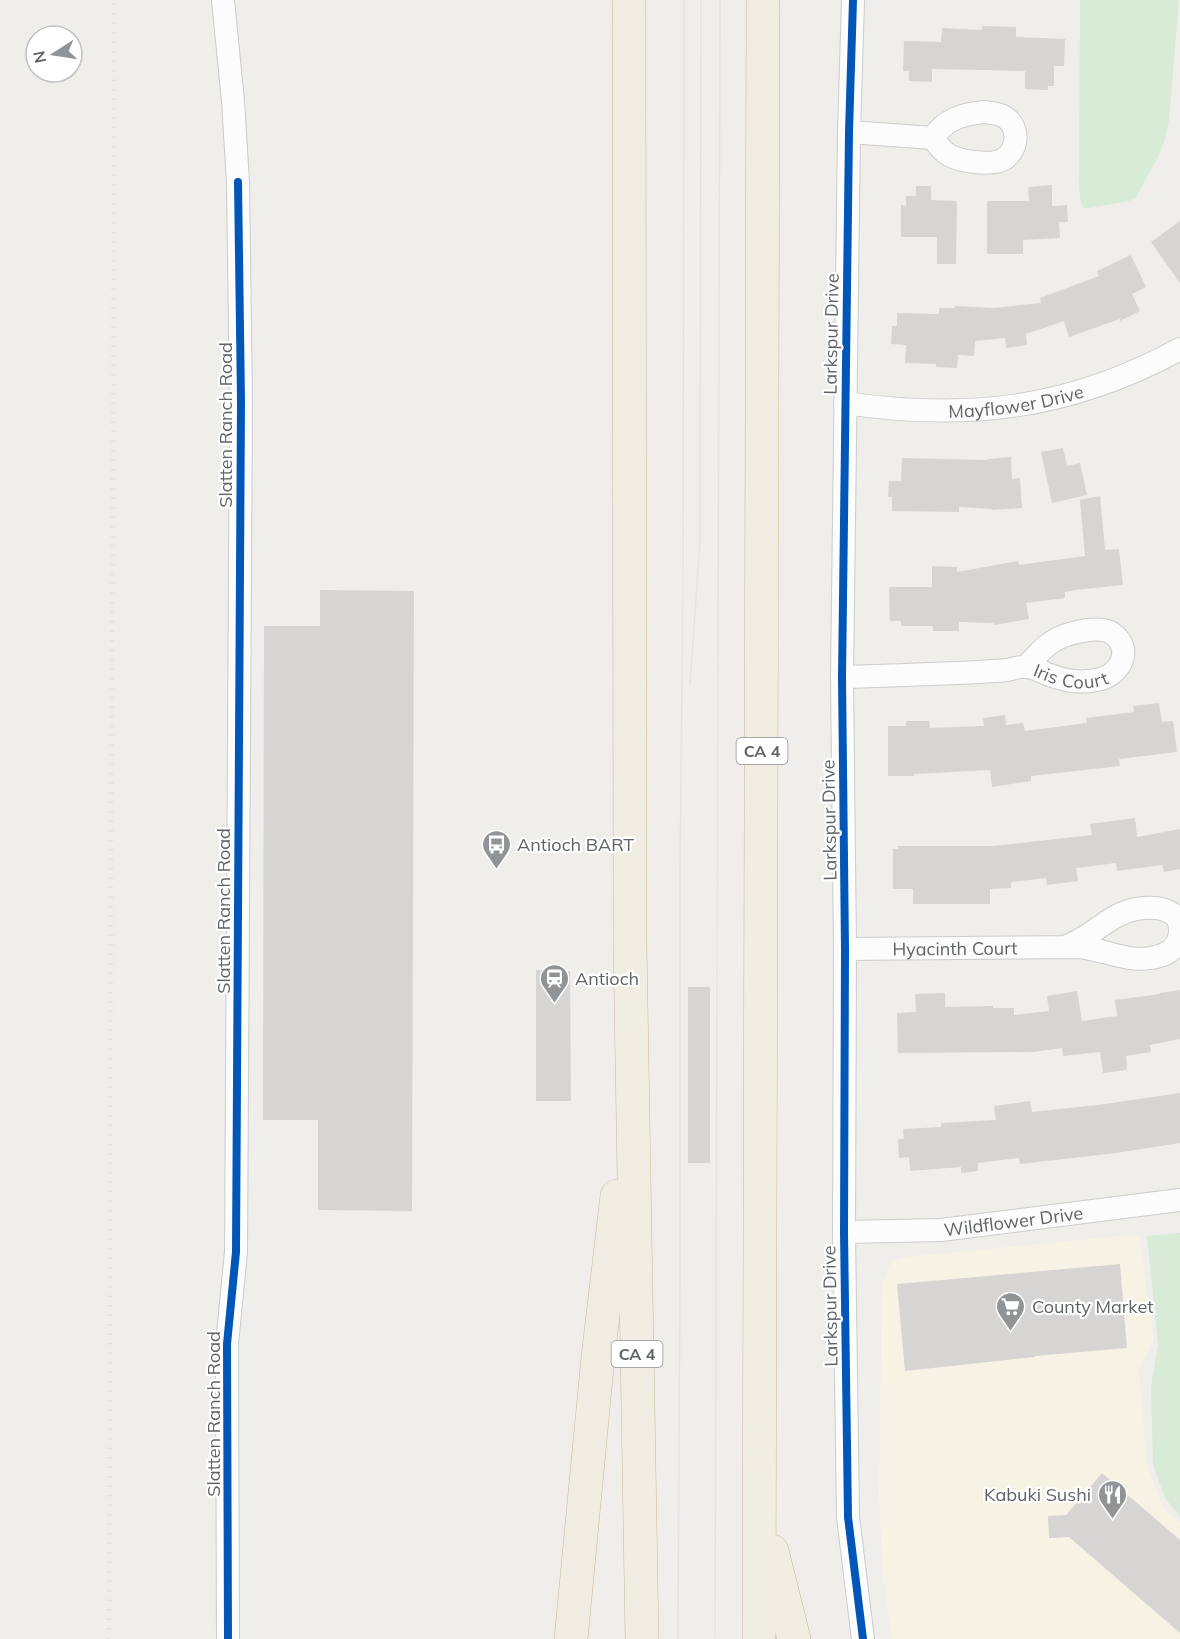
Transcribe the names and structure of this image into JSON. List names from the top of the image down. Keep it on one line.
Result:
{"streets":{"highway":["CA 4"],"street":["Larkspur Drive","Mayflower Drive","Slatten Ranch Road","Iris Court","Hyacinth Court","Wildflower Drive"]},"crossings":[["Larkspur Drive","Mayflower Drive"],["Larkspur Drive","Iris Court"],["Larkspur Drive","Hyacinth Court"],["Larkspur Drive","Wildflower Drive"]],"places":{"bus stop":["Antioch BART"],"station":["Antioch"],"supermarket":["County Market"],"restaurant":["Kabuki Sushi"]},"north":"left"}
